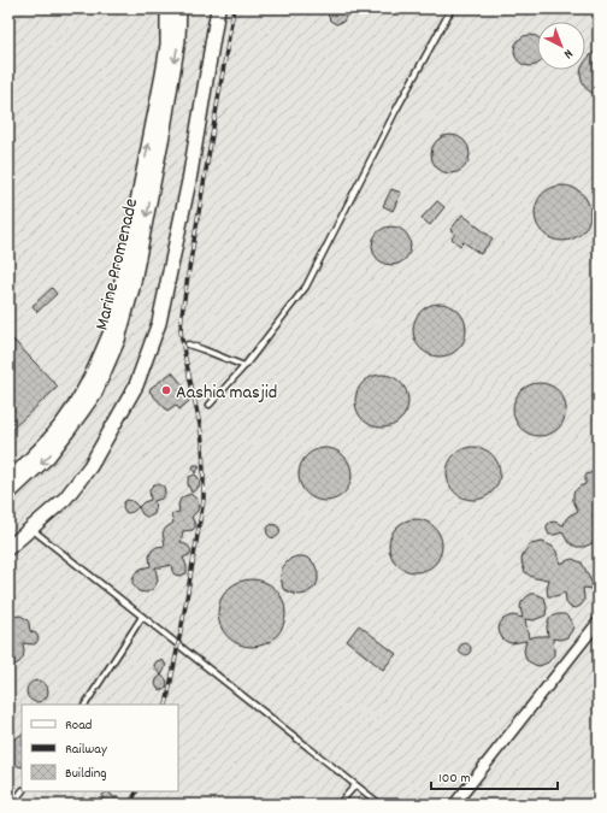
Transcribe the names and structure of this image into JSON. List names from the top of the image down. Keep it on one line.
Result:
{"streets":{"main road":["Marine Promenade"]},"places":["Aashia masjid"],"legend":["Road","Railway","Building"],"scale_bar":"100 m","north":"bottom right"}
